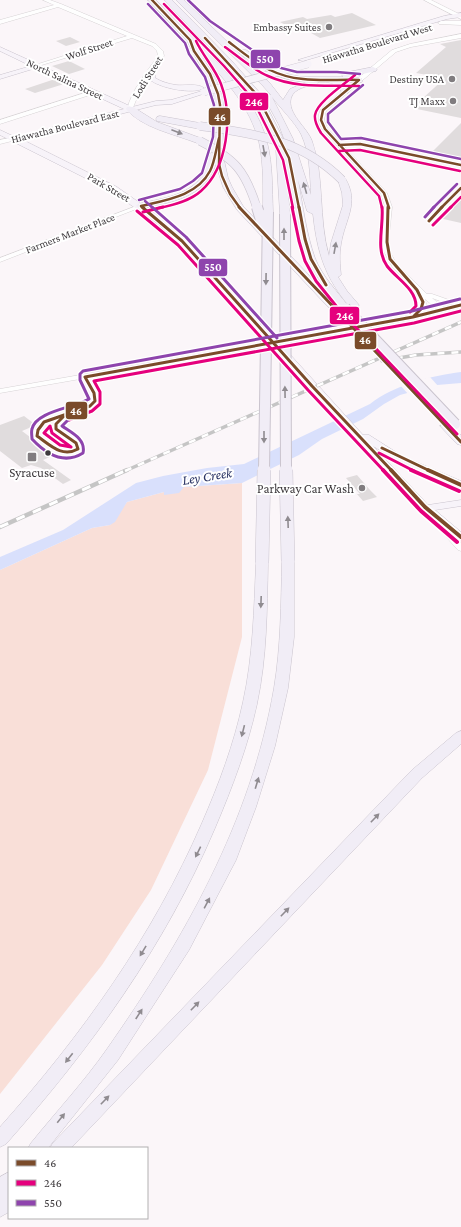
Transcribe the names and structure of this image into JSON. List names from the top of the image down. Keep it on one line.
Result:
{"streets":{"main road":["Hiawatha Boulevard West","Wolf Street","North Salina Street","Hiawatha Boulevard East","Park Street"],"street":["Lodi Street","Farmers Market Place"]},"crossings":[["Hiawatha Boulevard West","Lodi Street"],["Hiawatha Boulevard West","North Salina Street"],["Hiawatha Boulevard West","Hiawatha Boulevard East"],["Wolf Street","Lodi Street"],["Wolf Street","North Salina Street"],["Lodi Street","North Salina Street"],["Lodi Street","Hiawatha Boulevard East"],["North Salina Street","Hiawatha Boulevard East"],["Hiawatha Boulevard East","Park Street"],["Park Street","Farmers Market Place"]],"water":["Ley Creek"],"places":{"other":["Embassy Suites","Destiny USA","TJ Maxx","Parkway Car Wash"],"transit":["Syracuse"]},"lines":["transit line 46","transit line 550","transit line 246"],"legend":["46","246","550"]}
